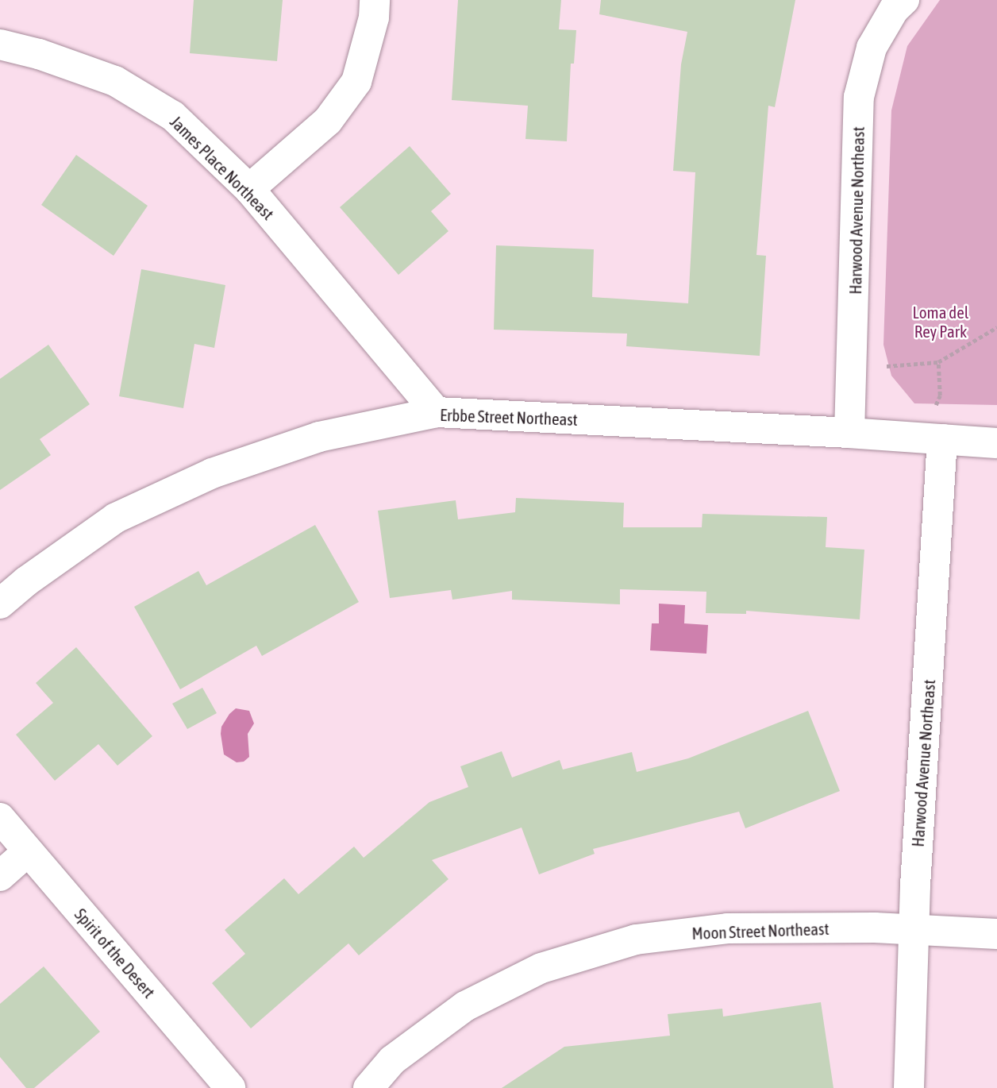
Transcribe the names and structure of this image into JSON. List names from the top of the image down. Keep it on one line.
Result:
{"streets":{"street":["James Place Northeast","Harwood Avenue Northeast","Erbbe Street Northeast","Moon Street Northeast","Spirit of the Desert"]},"crossings":[["James Place Northeast","Erbbe Street Northeast"],["Harwood Avenue Northeast","Erbbe Street Northeast"],["Harwood Avenue Northeast","Moon Street Northeast"]],"parks":["Loma del Rey Park"]}
